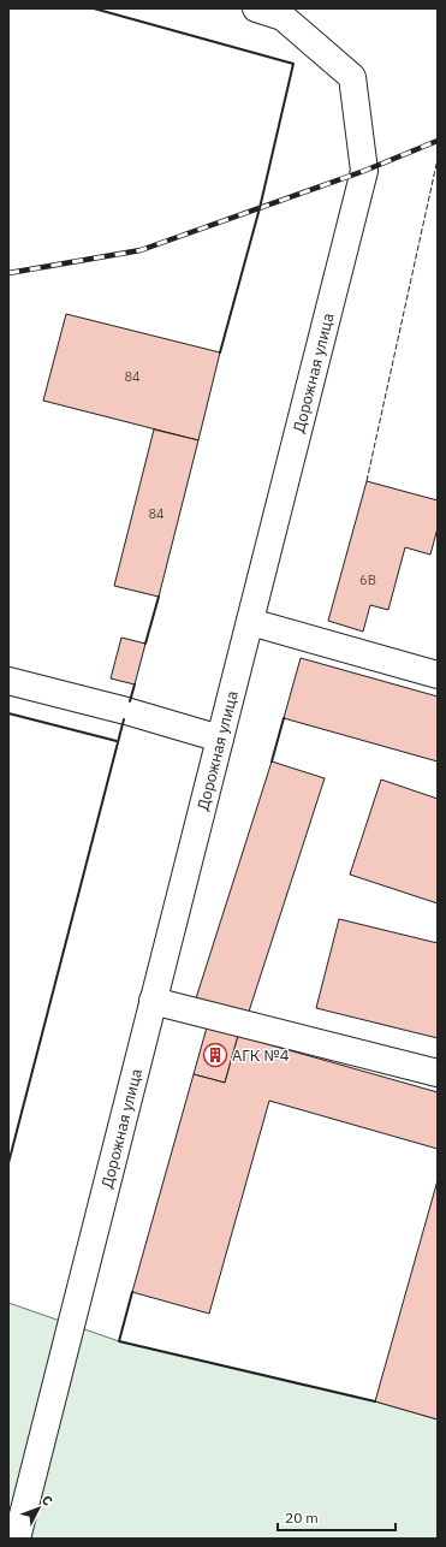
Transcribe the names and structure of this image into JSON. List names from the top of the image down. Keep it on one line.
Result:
{"streets":{"street":["Дорожная улица"]},"places":{"building":["АГК №4"]},"house_numbers":["84","84","6В"],"scale_bar":"20 m","north":"top right"}
